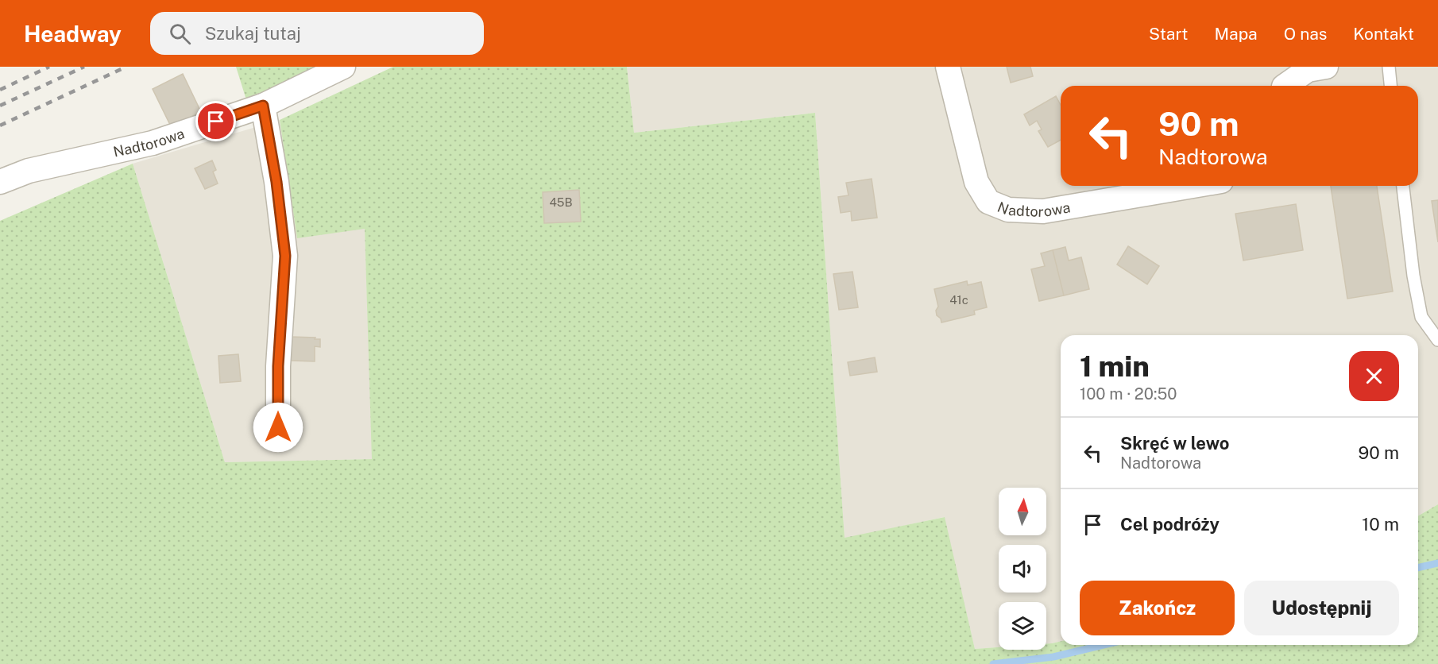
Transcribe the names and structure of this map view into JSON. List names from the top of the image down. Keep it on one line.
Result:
{"streets":{"street":["Nadtorowa"]},"house_numbers":["45B","41c"],"north":"top","page":{"header":"Headway","search":"Szukaj tutaj","nav":["Start","Mapa","O nas","Kontakt"],"turn":["90 m","Nadtorowa"],"heading":["1 min","100 m · 20:50"],"list":[{"name":"Skręć w lewo","note":"Nadtorowa","value":"90 m"},{"name":"Cel podróży","value":"10 m"}],"buttons":["Zakończ","Udostępnij"]}}
